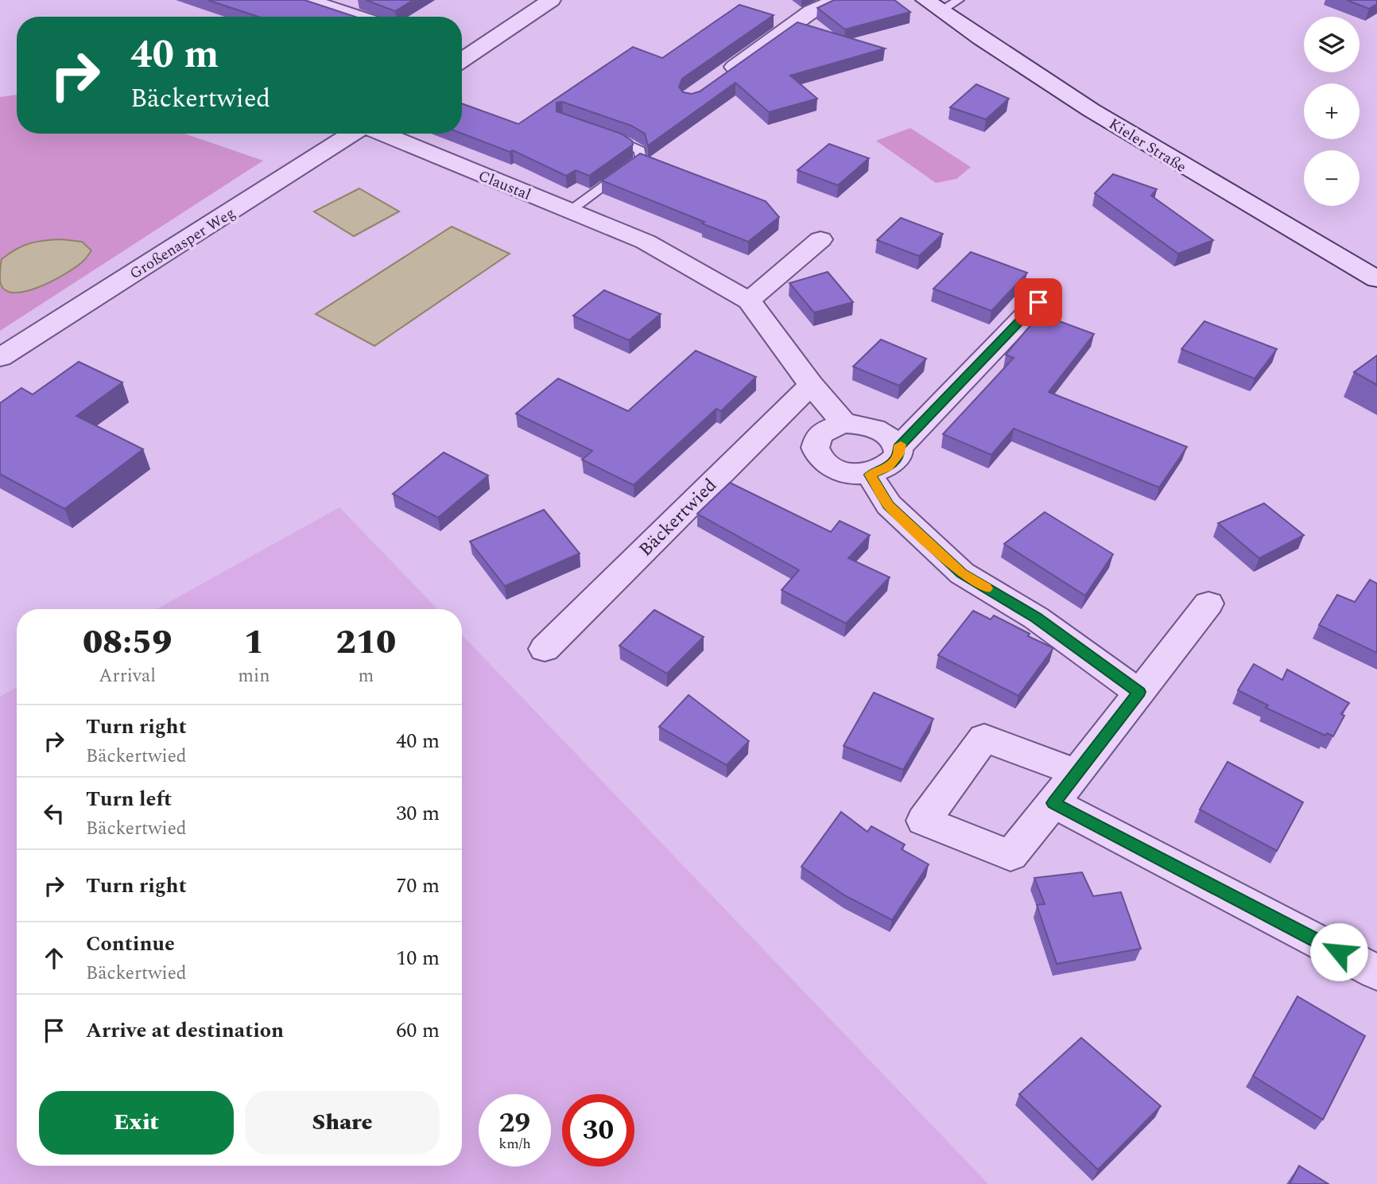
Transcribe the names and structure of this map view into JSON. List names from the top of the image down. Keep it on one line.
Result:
{"streets":{"street":["Kieler Straße","Claustal","Großenasper Weg","Bäckertwied"]},"page":{"map_buttons":["+","−"],"turn":["40 m","Bäckertwied"],"eta":["08:59","Arrival","1","min","210","m"],"list":[{"name":"Turn right","note":"Bäckertwied","value":"40 m"},{"name":"Turn left","note":"Bäckertwied","value":"30 m"},{"name":"Turn right","value":"70 m"},{"name":"Continue","note":"Bäckertwied","value":"10 m"},{"name":"Arrive at destination","value":"60 m"}],"buttons":["Exit","Share"],"speed":"29 km/h","limit":"30"}}
